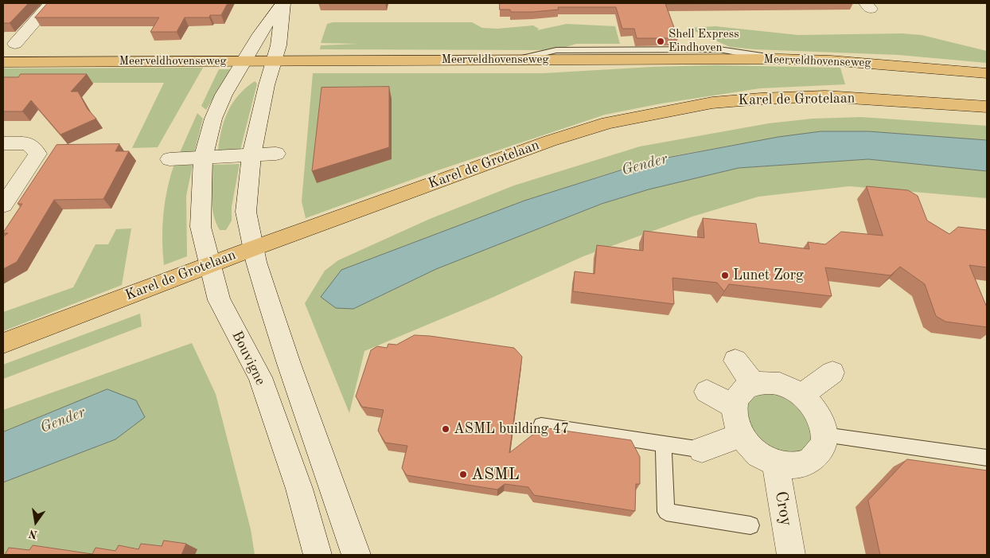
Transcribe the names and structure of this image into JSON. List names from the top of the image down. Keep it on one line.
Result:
{"streets":{"main road":["Meerveldhovenseweg","Karel de Grotelaan"],"street":["Bouvigne","Croy"]},"crossings":[["Meerveldhovenseweg","Bouvigne"],["Karel de Grotelaan","Bouvigne"]],"water":["Gender"],"places":["Shell Express Eindhoven","Lunet Zorg","ASML building 47","ASML"],"north":"bottom"}
